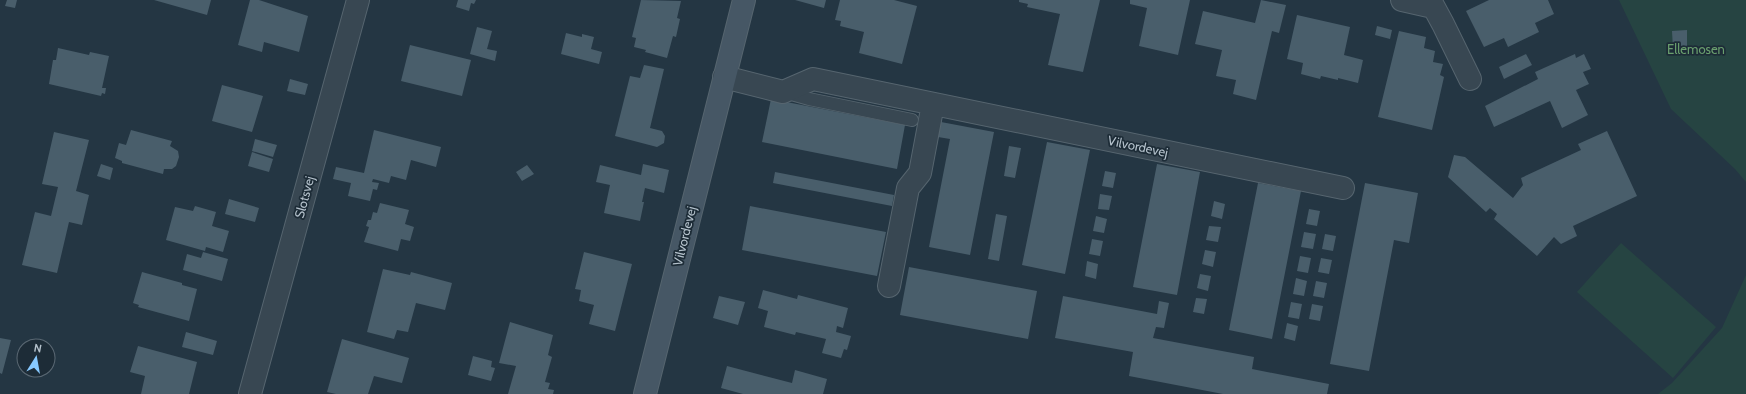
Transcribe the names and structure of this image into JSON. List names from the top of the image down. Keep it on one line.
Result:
{"streets":{"street":["Vilvordevej","Slotsvej"]},"parks":["Ellemosen"],"north":"top"}
